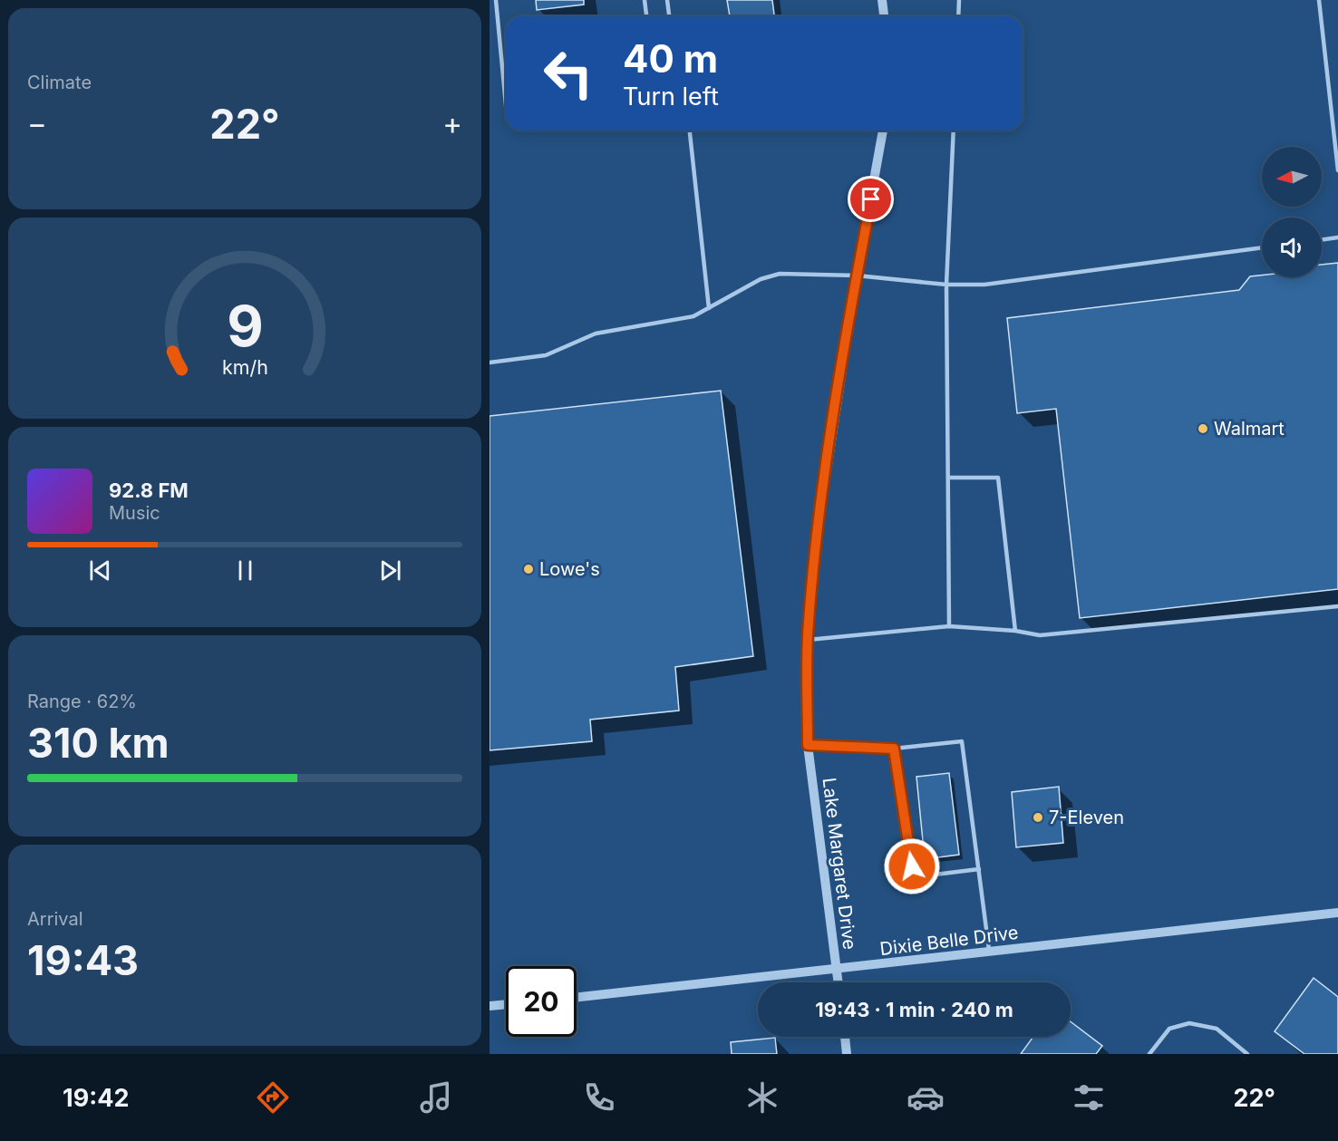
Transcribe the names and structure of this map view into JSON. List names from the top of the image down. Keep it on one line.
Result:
{"streets":{"street":["Lake Margaret Drive","Dixie Belle Drive"]},"crossings":[["Lake Margaret Drive","Dixie Belle Drive"]],"places":["Walmart","Lowe's","7-Eleven"],"north":"left","page":{"tile":["Climate",["Range · 62%","310 km"],["Arrival","19:43"]],"turn":["40 m","Turn left"],"heat":["−","22°","+"],"song":["92.8 FM","Music"],"limit":"20","trip":"19:43 · 1 min · 240 m","tabs":["19:42","22°"],"gauge":["9","km/h"]}}
